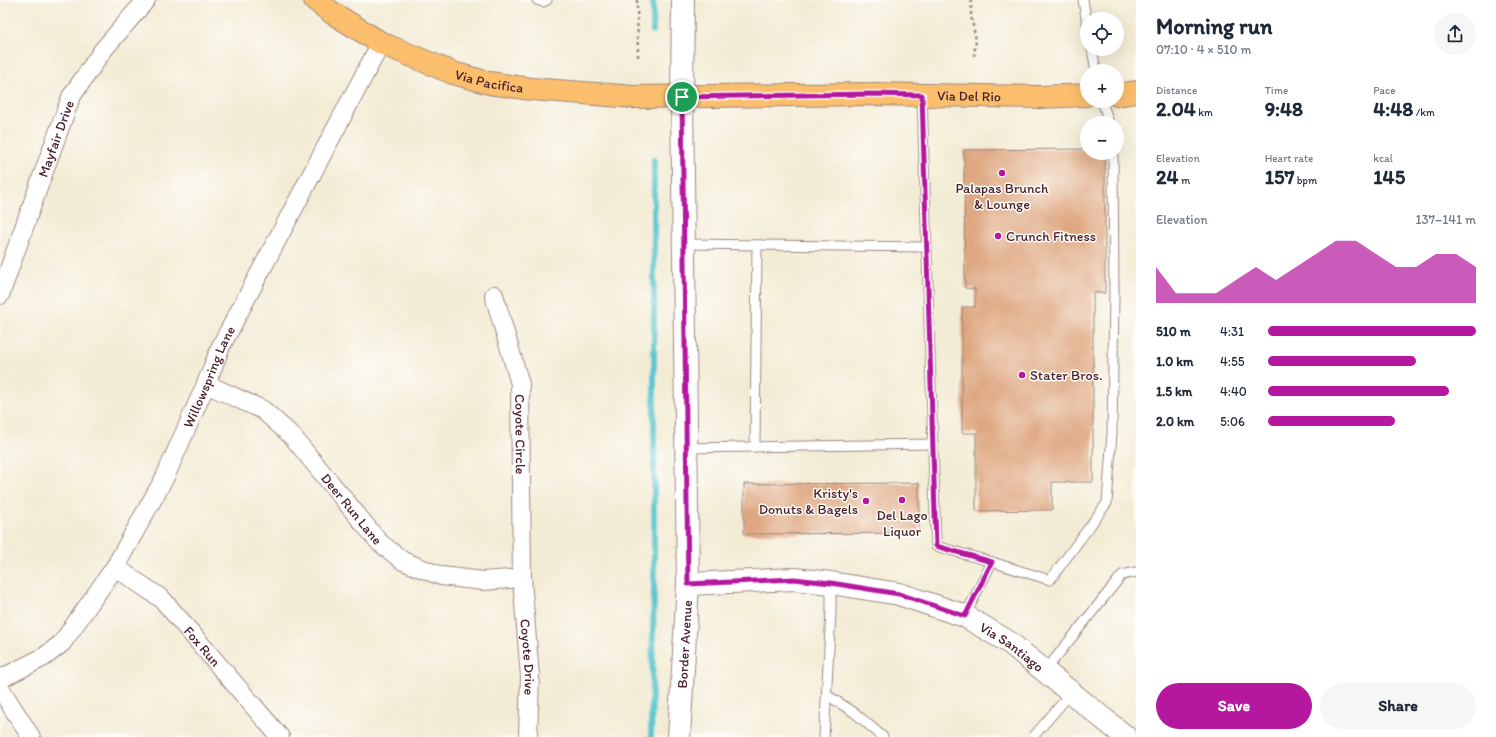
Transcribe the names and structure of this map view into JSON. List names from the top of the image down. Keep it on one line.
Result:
{"streets":{"main road":["Via Pacifica","Via Del Rio"],"street":["Mayfair Drive","Willowspring Lane","Coyote Circle","Deer Run Lane","Border Avenue","Fox Run","Via Santiago","Coyote Drive"]},"crossings":[["Via Pacifica","Via Del Rio"],["Via Pacifica","Willowspring Lane"],["Via Pacifica","Border Avenue"],["Via Del Rio","Border Avenue"],["Willowspring Lane","Deer Run Lane"],["Willowspring Lane","Fox Run"],["Coyote Circle","Deer Run Lane"],["Coyote Circle","Coyote Drive"],["Deer Run Lane","Coyote Drive"],["Border Avenue","Via Santiago"]],"places":["Palapas Brunch & Lounge","Crunch Fitness","Stater Bros.","Del Lago Liquor","Kristy's Donuts & Bagels"],"page":{"heading":["Morning run","07:10 · 4 × 510 m"],"map_buttons":["+","−"],"stats":[["Distance","2.04 km"],["Time","9:48"],["Pace","4:48 /km"],["Elevation","24 m"],["Heart rate","157 bpm"],["kcal","145"]],"chart":["Elevation","137–141 m"],"list":[{"name":"510 m","note":"4:31"},{"name":"1.0 km","note":"4:55"},{"name":"1.5 km","note":"4:40"},{"name":"2.0 km","note":"5:06"}],"buttons":["Save","Share"]}}
